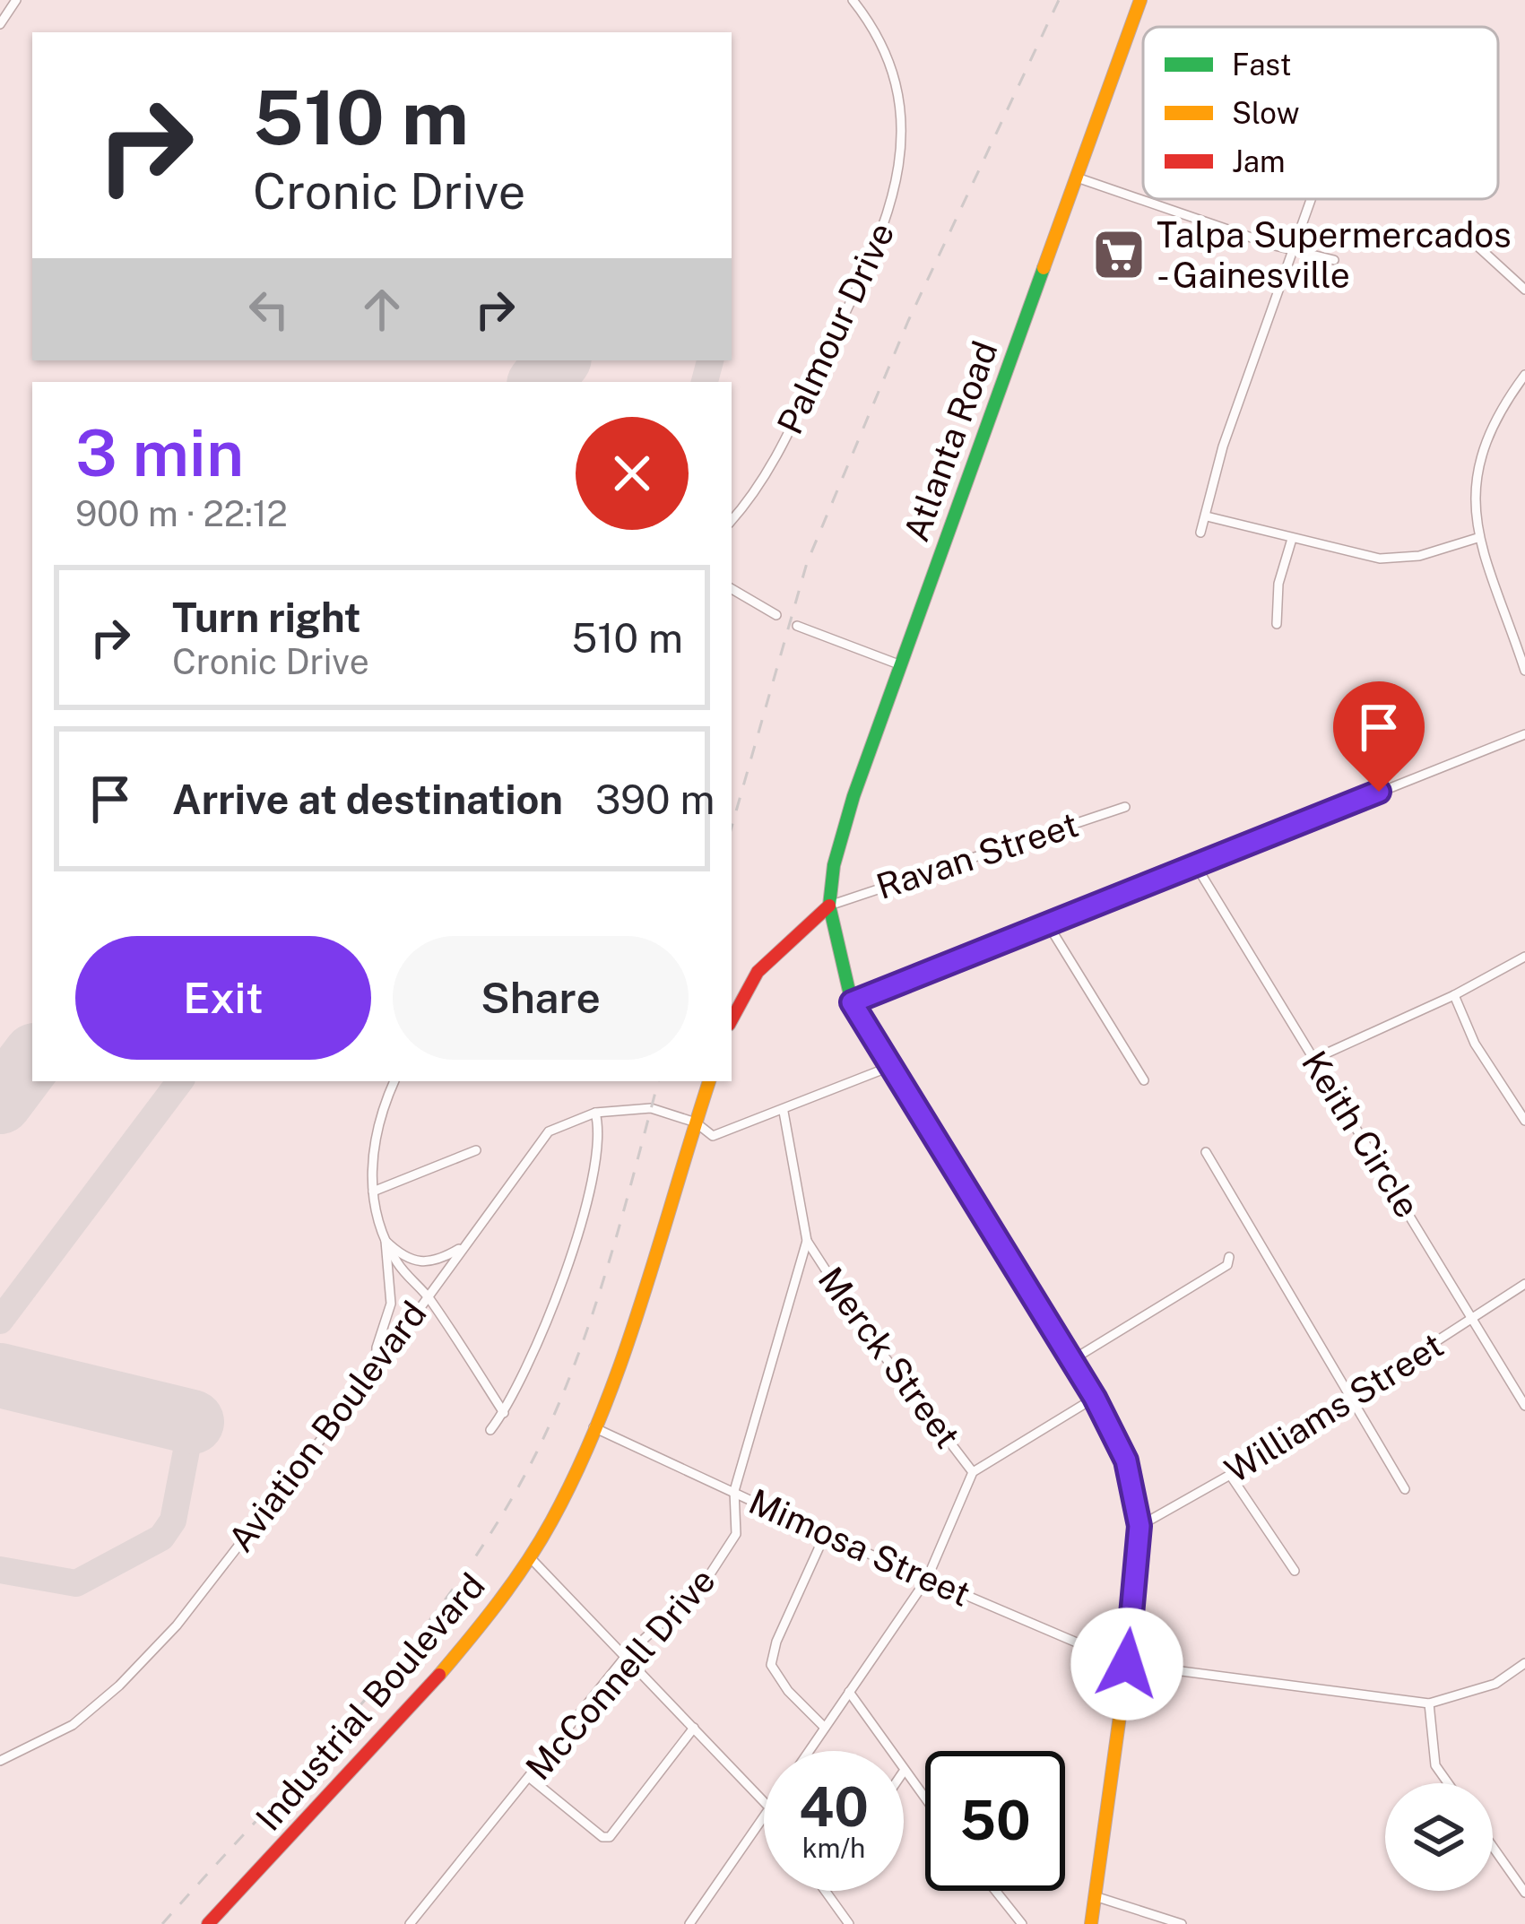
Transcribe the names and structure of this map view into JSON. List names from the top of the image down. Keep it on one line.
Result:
{"streets":{"main road":["Atlanta Road","Industrial Boulevard"],"street":["Palmour Drive","Ravan Street","Keith Circle","Merck Street","Williams Street","Aviation Boulevard","Mimosa Street","McConnell Drive"]},"crossings":[["Atlanta Road","Ravan Street"],["Keith Circle","Williams Street"],["Merck Street","McConnell Drive"],["Aviation Boulevard","Industrial Boulevard"],["Mimosa Street","McConnell Drive"],["Mimosa Street","Industrial Boulevard"]],"places":{"supermarket":["Talpa Supermercados - Gainesville"]},"legend":["Fast","Slow","Jam"],"page":{"turn":["510 m","Cronic Drive"],"heading":["3 min","900 m · 22:12"],"list":[{"name":"Turn right","note":"Cronic Drive","value":"510 m"},{"name":"Arrive at destination","value":"390 m"}],"buttons":["Exit","Share"],"speed":"40 km/h","limit":"50"}}
